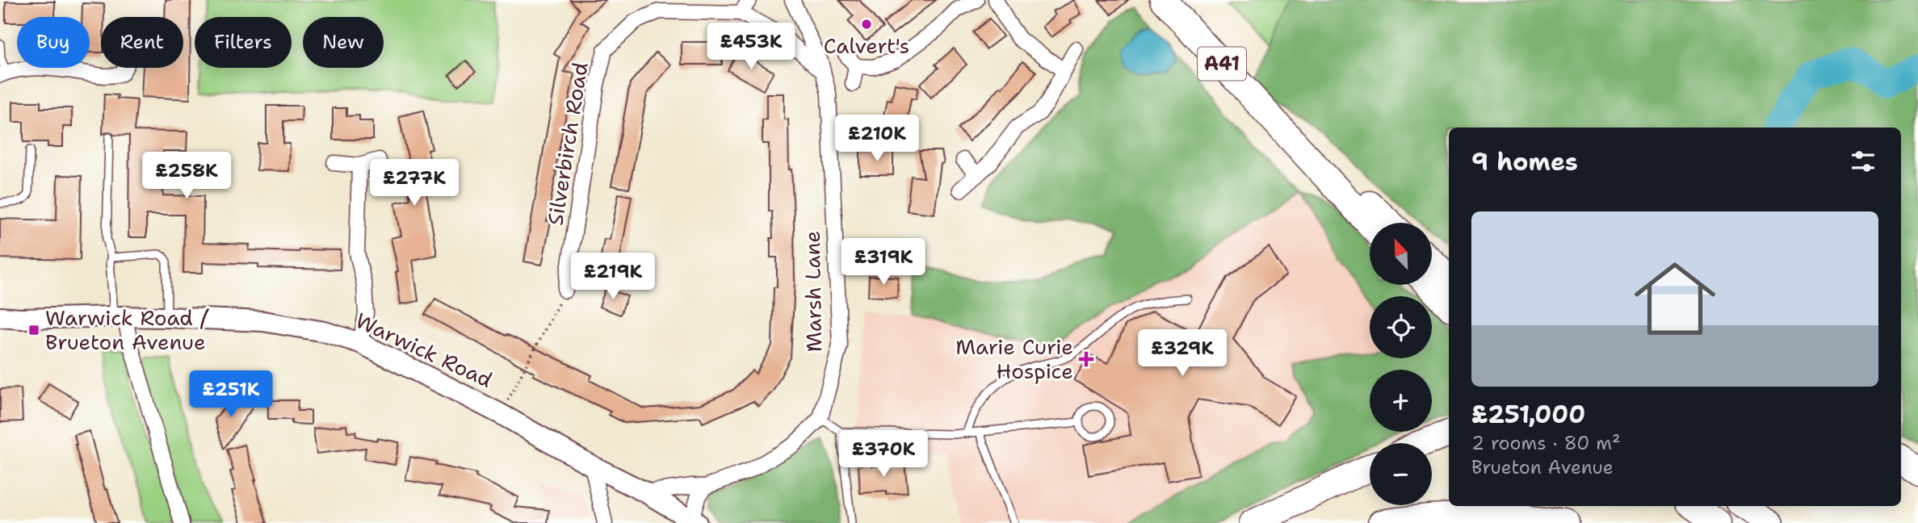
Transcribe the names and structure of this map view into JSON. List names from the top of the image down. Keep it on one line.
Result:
{"streets":{"highway":["A41"],"main road":["Warwick Road"],"street":["Silverbirch Road","Marsh Lane"]},"crossings":[["Silverbirch Road","Marsh Lane"]],"places":{"other":["Calvert's"],"transit":["Warwick Road / Brueton Avenue"],"health":["Marie Curie Hospice"]},"north":"top left","page":{"chip":["Buy","Rent","Filters","New"],"price":["£453K","£210K","£258K","£277K","£319K","£219K","£329K","£251K","£370K"],"heading":"9 homes","list":[{"name":"£251,000","note":"2 rooms · 80 m² · Brueton Avenue"}],"map_buttons":["+","−"]}}
